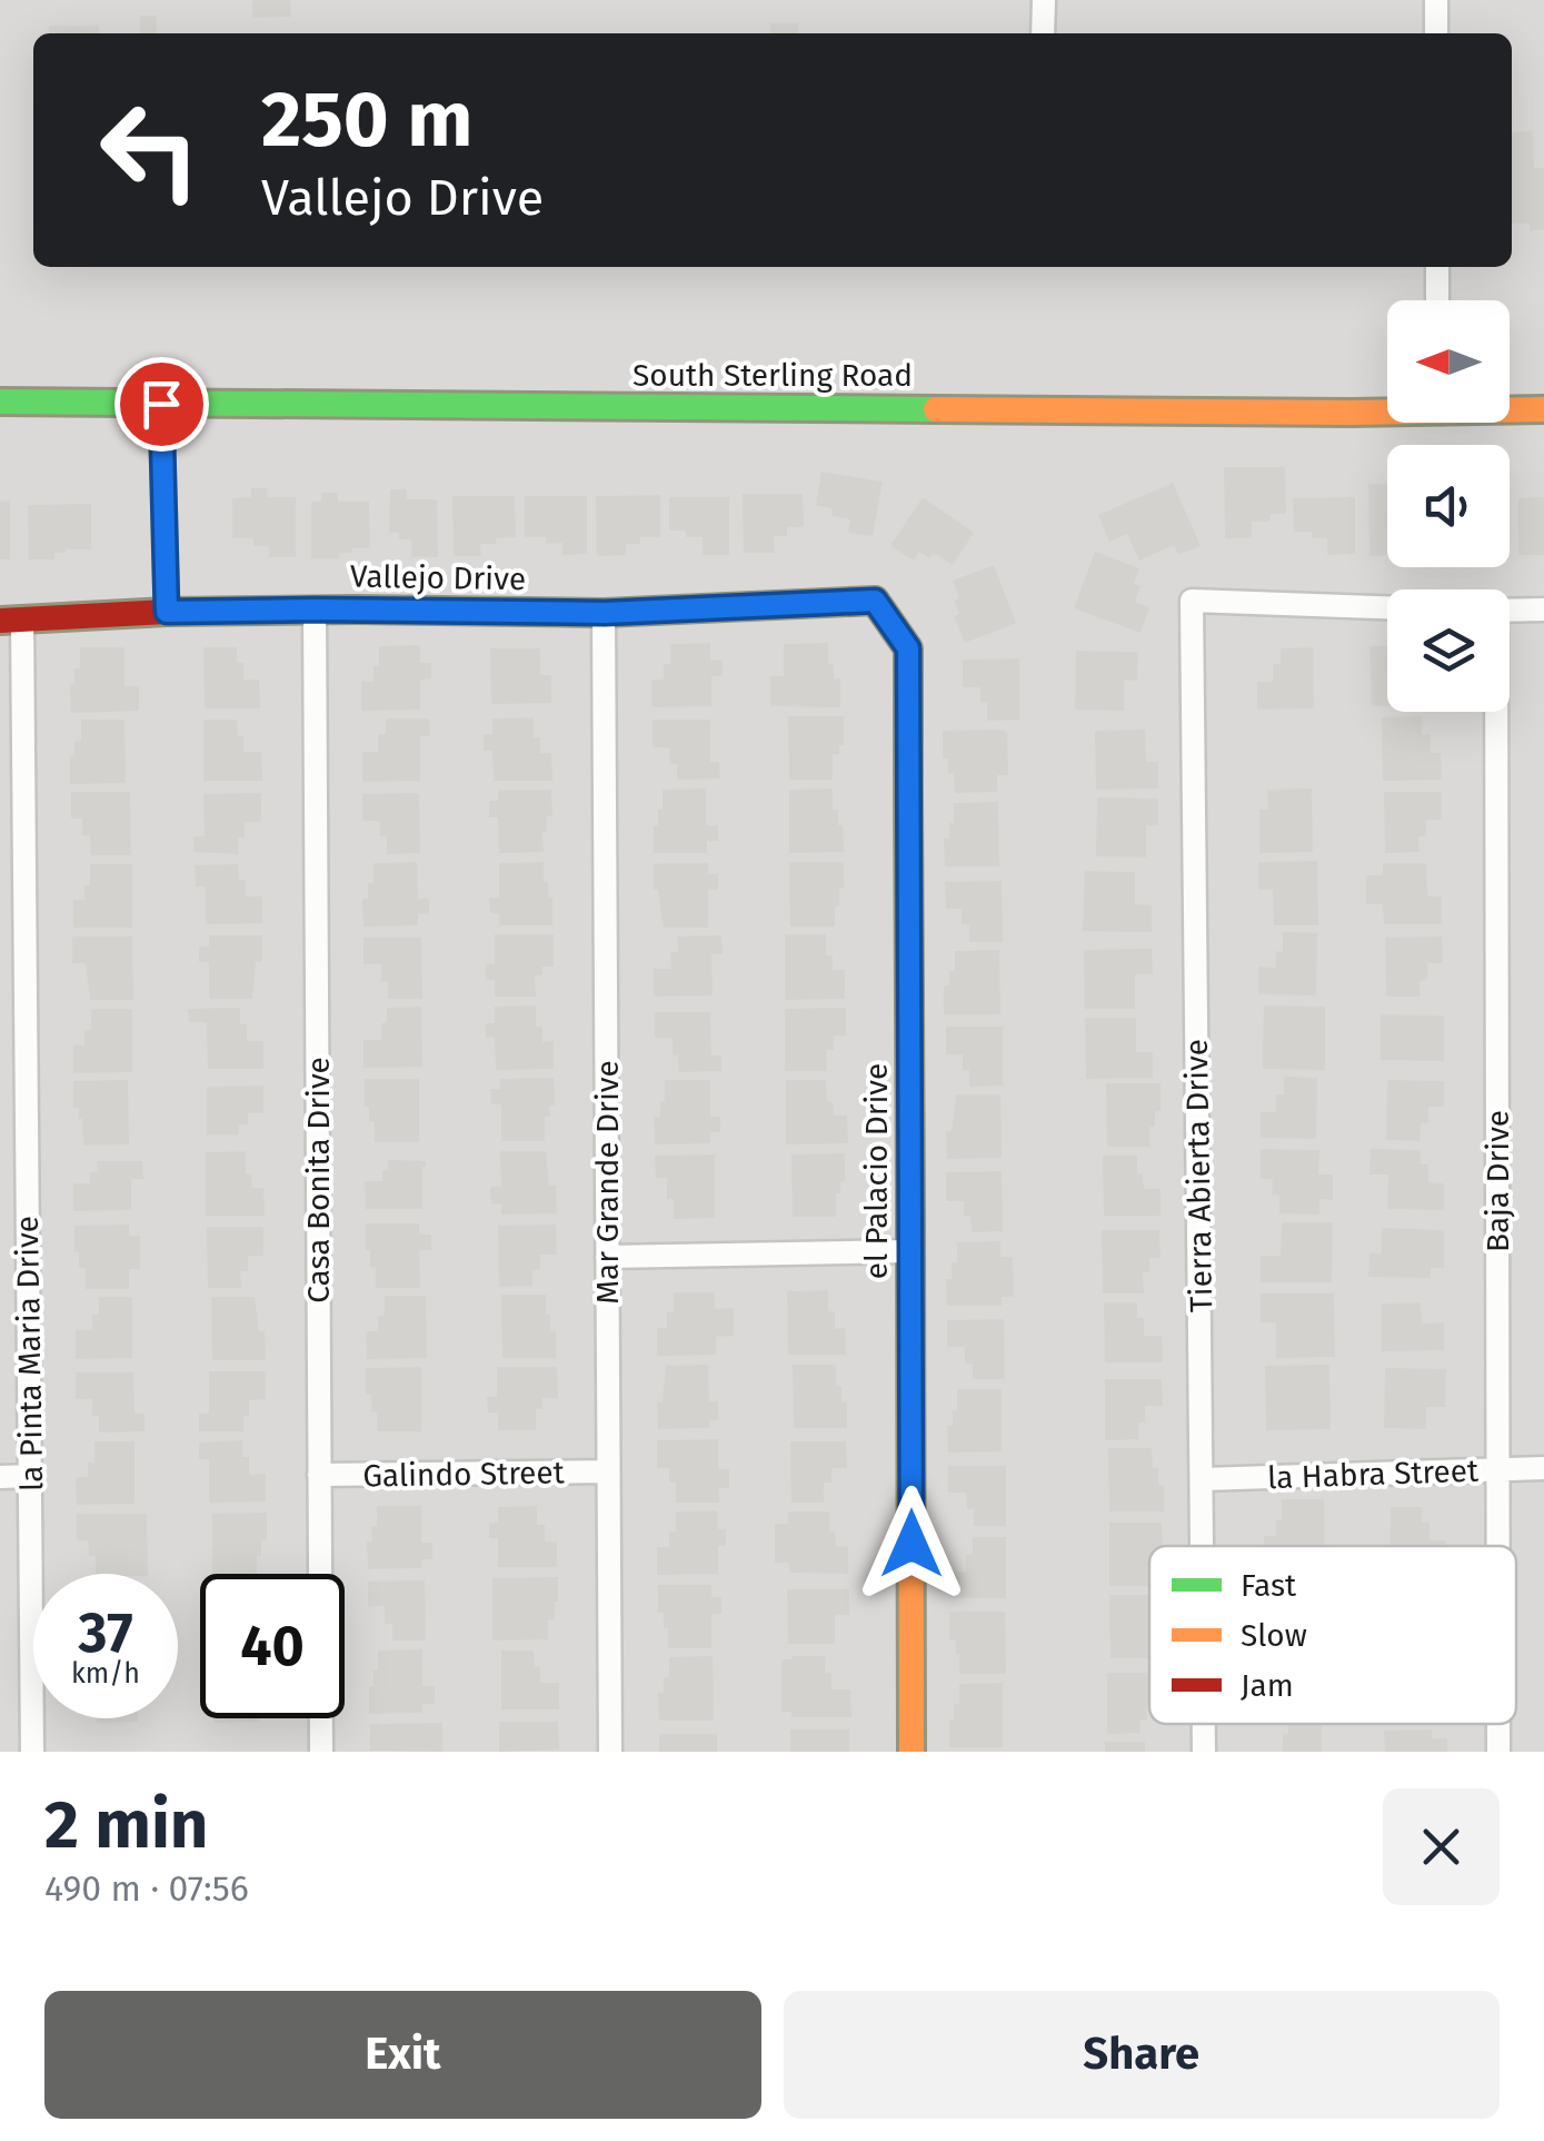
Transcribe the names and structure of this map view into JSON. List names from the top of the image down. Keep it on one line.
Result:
{"streets":{"street":["South Sterling Road","Vallejo Drive","el Palacio Drive","Tierra Abierta Drive","Casa Bonita Drive","Baja Drive","Mar Grande Drive","la Pinta Maria Drive","Galindo Street","la Habra Street"]},"crossings":[["Vallejo Drive","el Palacio Drive"],["Vallejo Drive","Casa Bonita Drive"],["Vallejo Drive","Mar Grande Drive"],["Vallejo Drive","la Pinta Maria Drive"],["Tierra Abierta Drive","la Habra Street"],["Casa Bonita Drive","Galindo Street"],["Baja Drive","la Habra Street"],["Mar Grande Drive","Galindo Street"]],"legend":["Fast","Slow","Jam"],"north":"left","page":{"turn":["250 m","Vallejo Drive"],"speed":"37 km/h","limit":"40","heading":["2 min","490 m · 07:56"],"buttons":["Exit","Share"]}}
